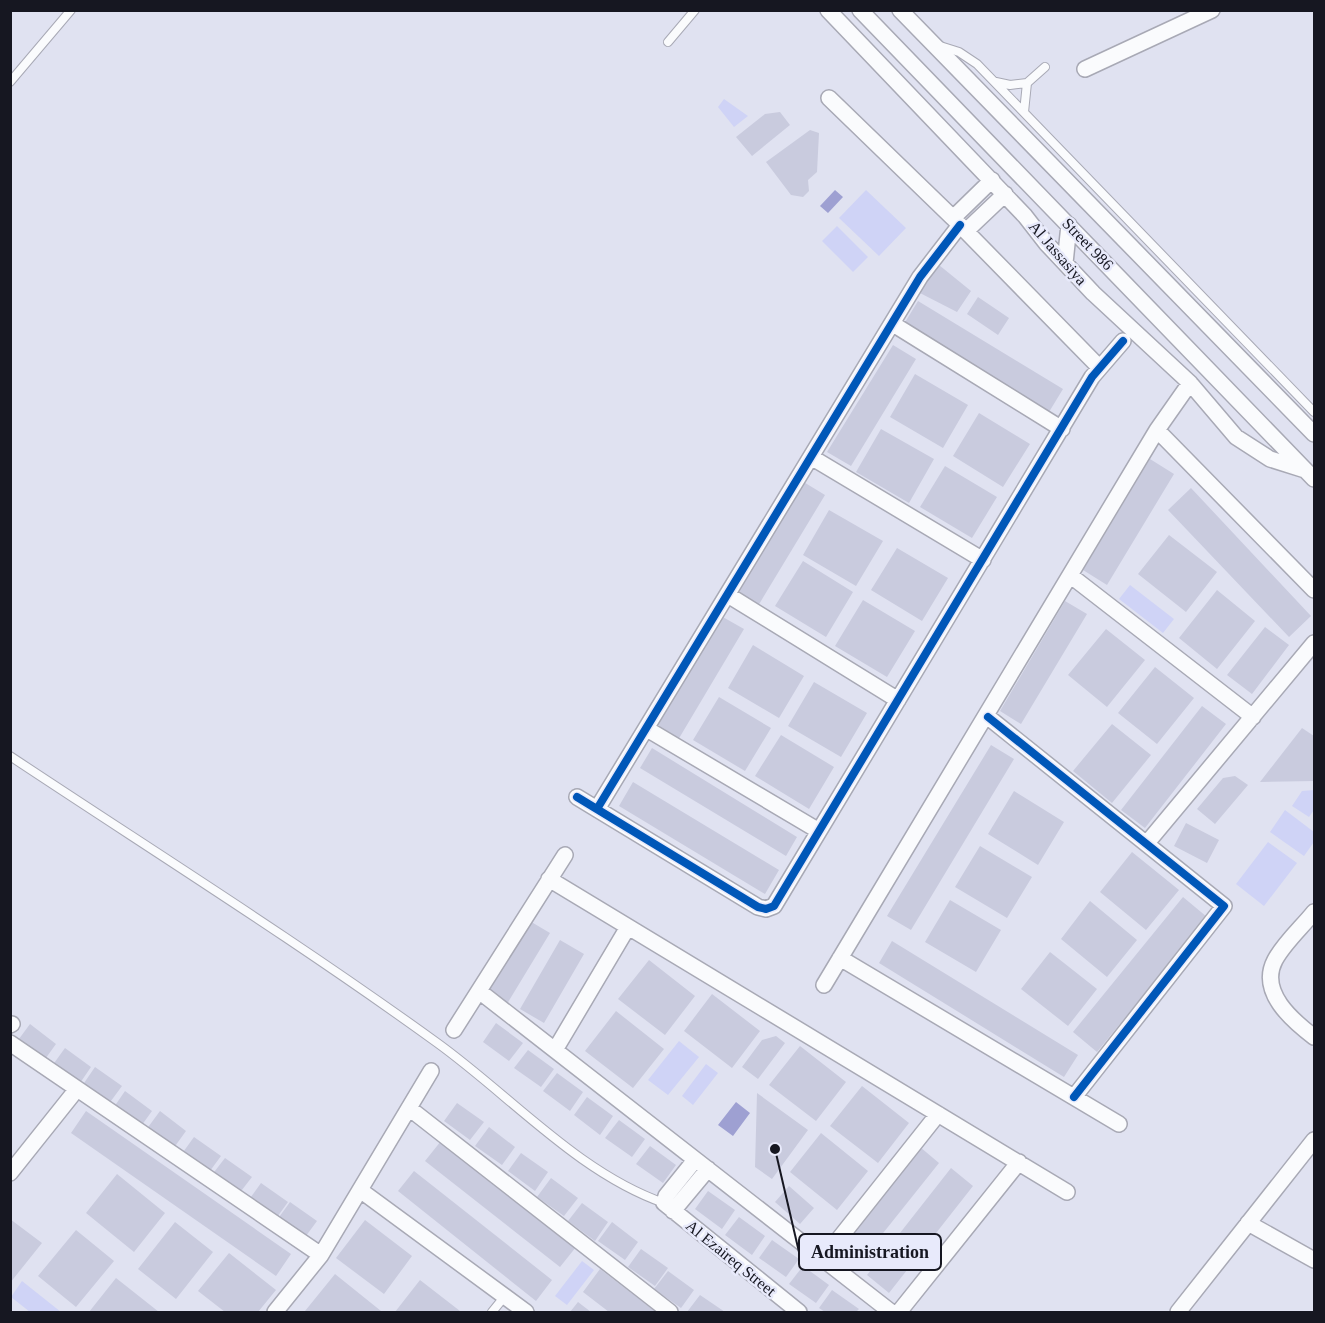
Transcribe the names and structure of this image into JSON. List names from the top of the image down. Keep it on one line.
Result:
{"streets":{"street":["Street 986","Al Jassasiya","Al Ezaireq Street"]},"crossings":[["Street 986","Al Jassasiya"]],"places":["Administration"]}
